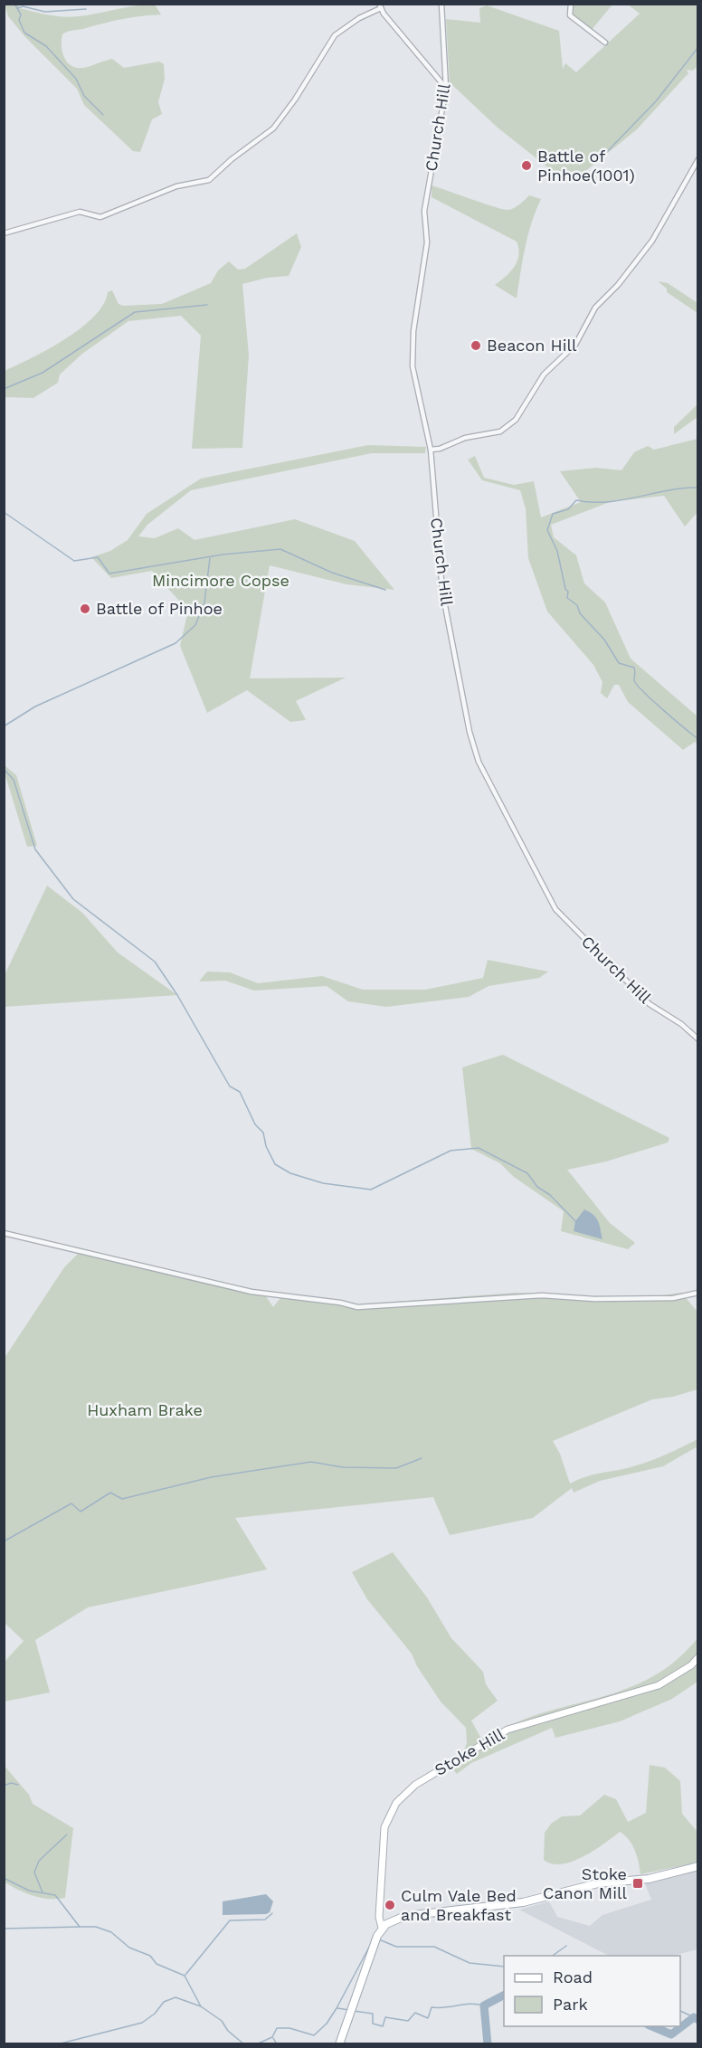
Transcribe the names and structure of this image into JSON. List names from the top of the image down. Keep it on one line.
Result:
{"streets":{"street":["Church Hill","Stoke Hill"]},"parks":["Mincimore Copse","Huxham Brake"],"places":{"other":["Battle of Pinhoe(1001)","Beacon Hill","Battle of Pinhoe","Culm Vale Bed and Breakfast"],"transit":["Stoke Canon Mill"]},"legend":["Road","Park"]}
